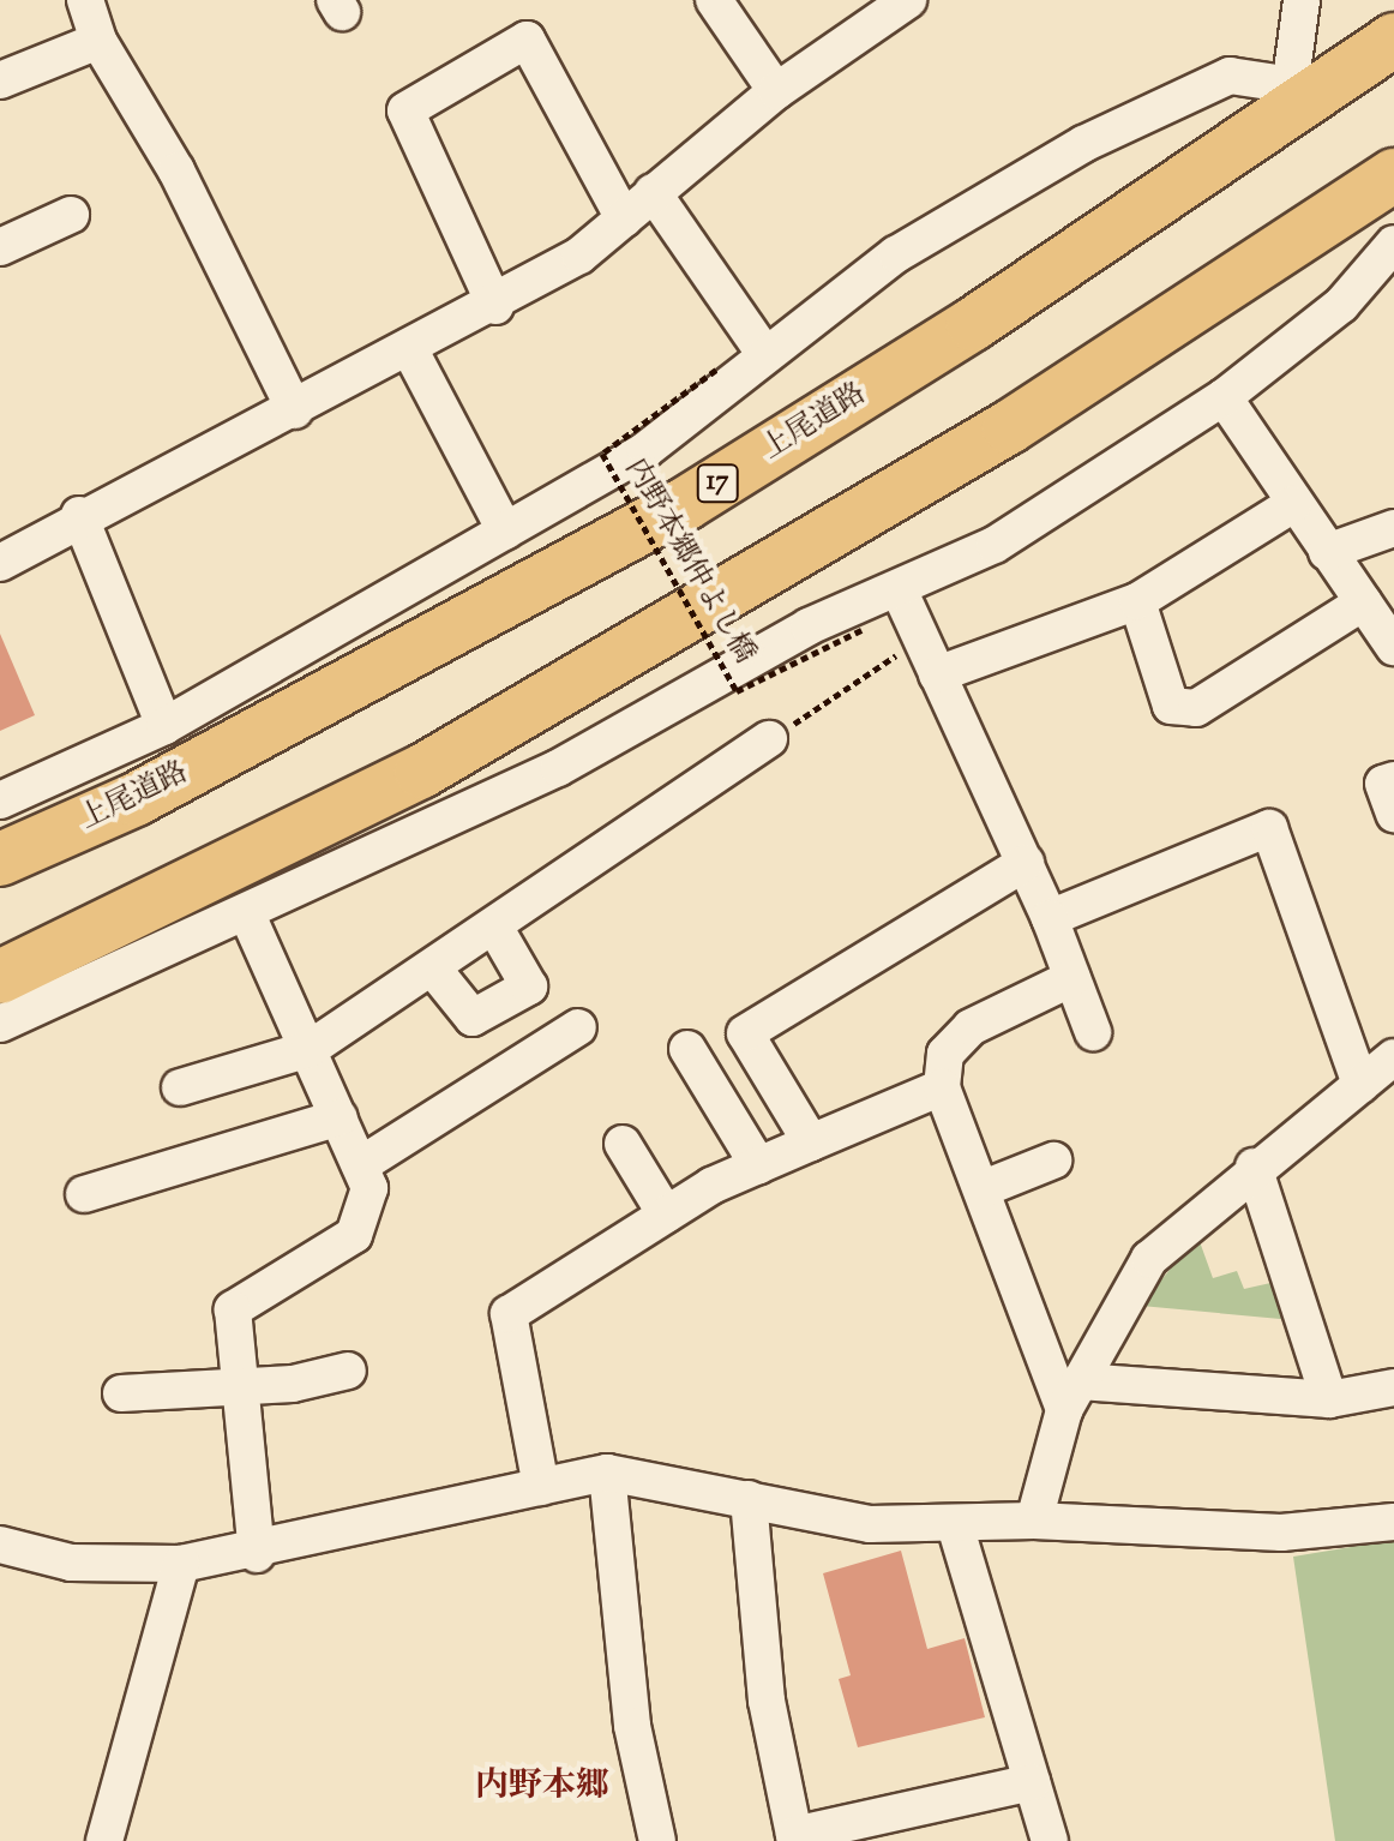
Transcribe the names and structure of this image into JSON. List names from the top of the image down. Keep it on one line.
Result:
{"streets":{"highway":["上尾道路","17"],"path":["内野本郷仲よし橋"]},"districts":["内野本郷"]}
